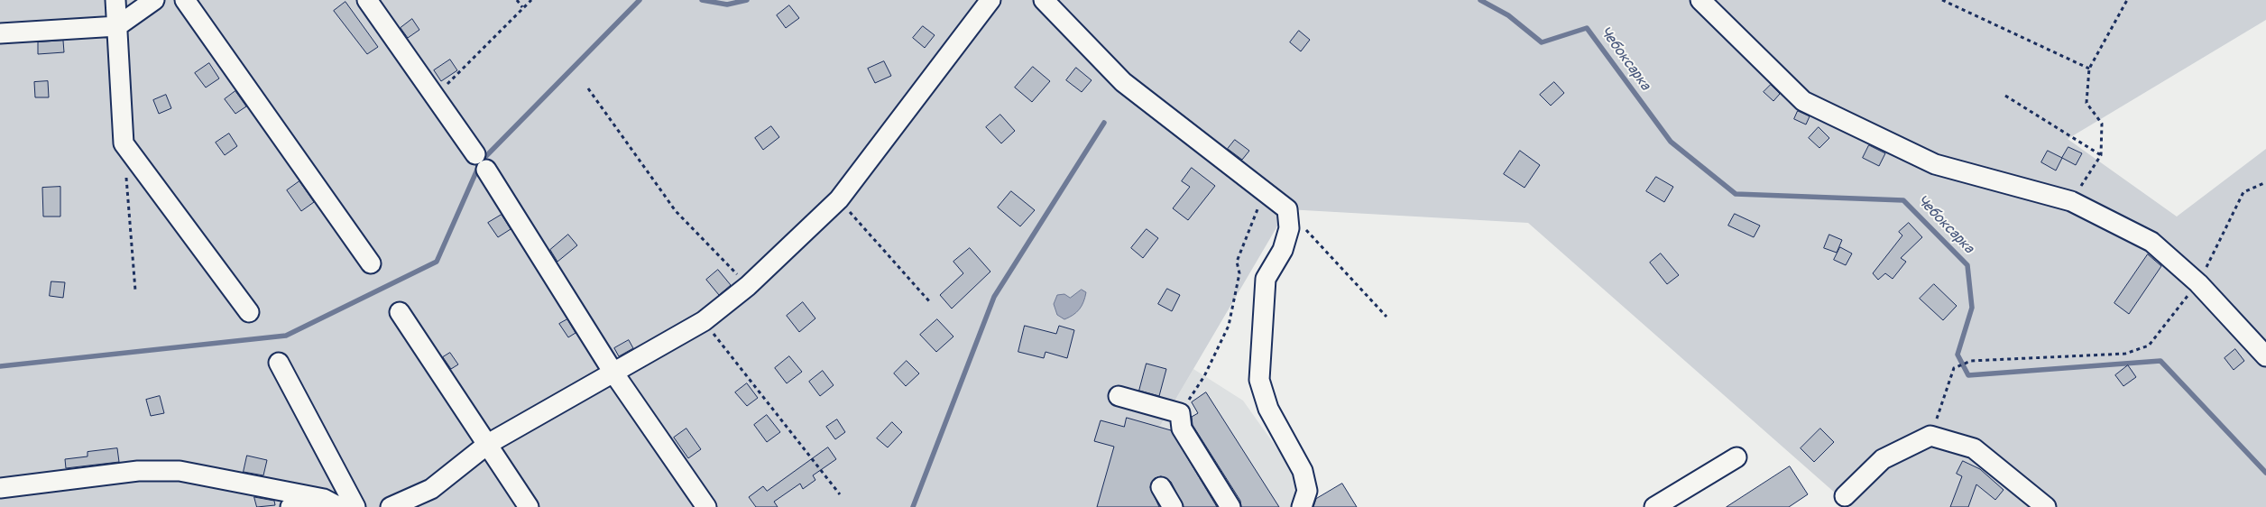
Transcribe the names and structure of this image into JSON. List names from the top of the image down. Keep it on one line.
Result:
{"water":["Чебоксарка"]}
